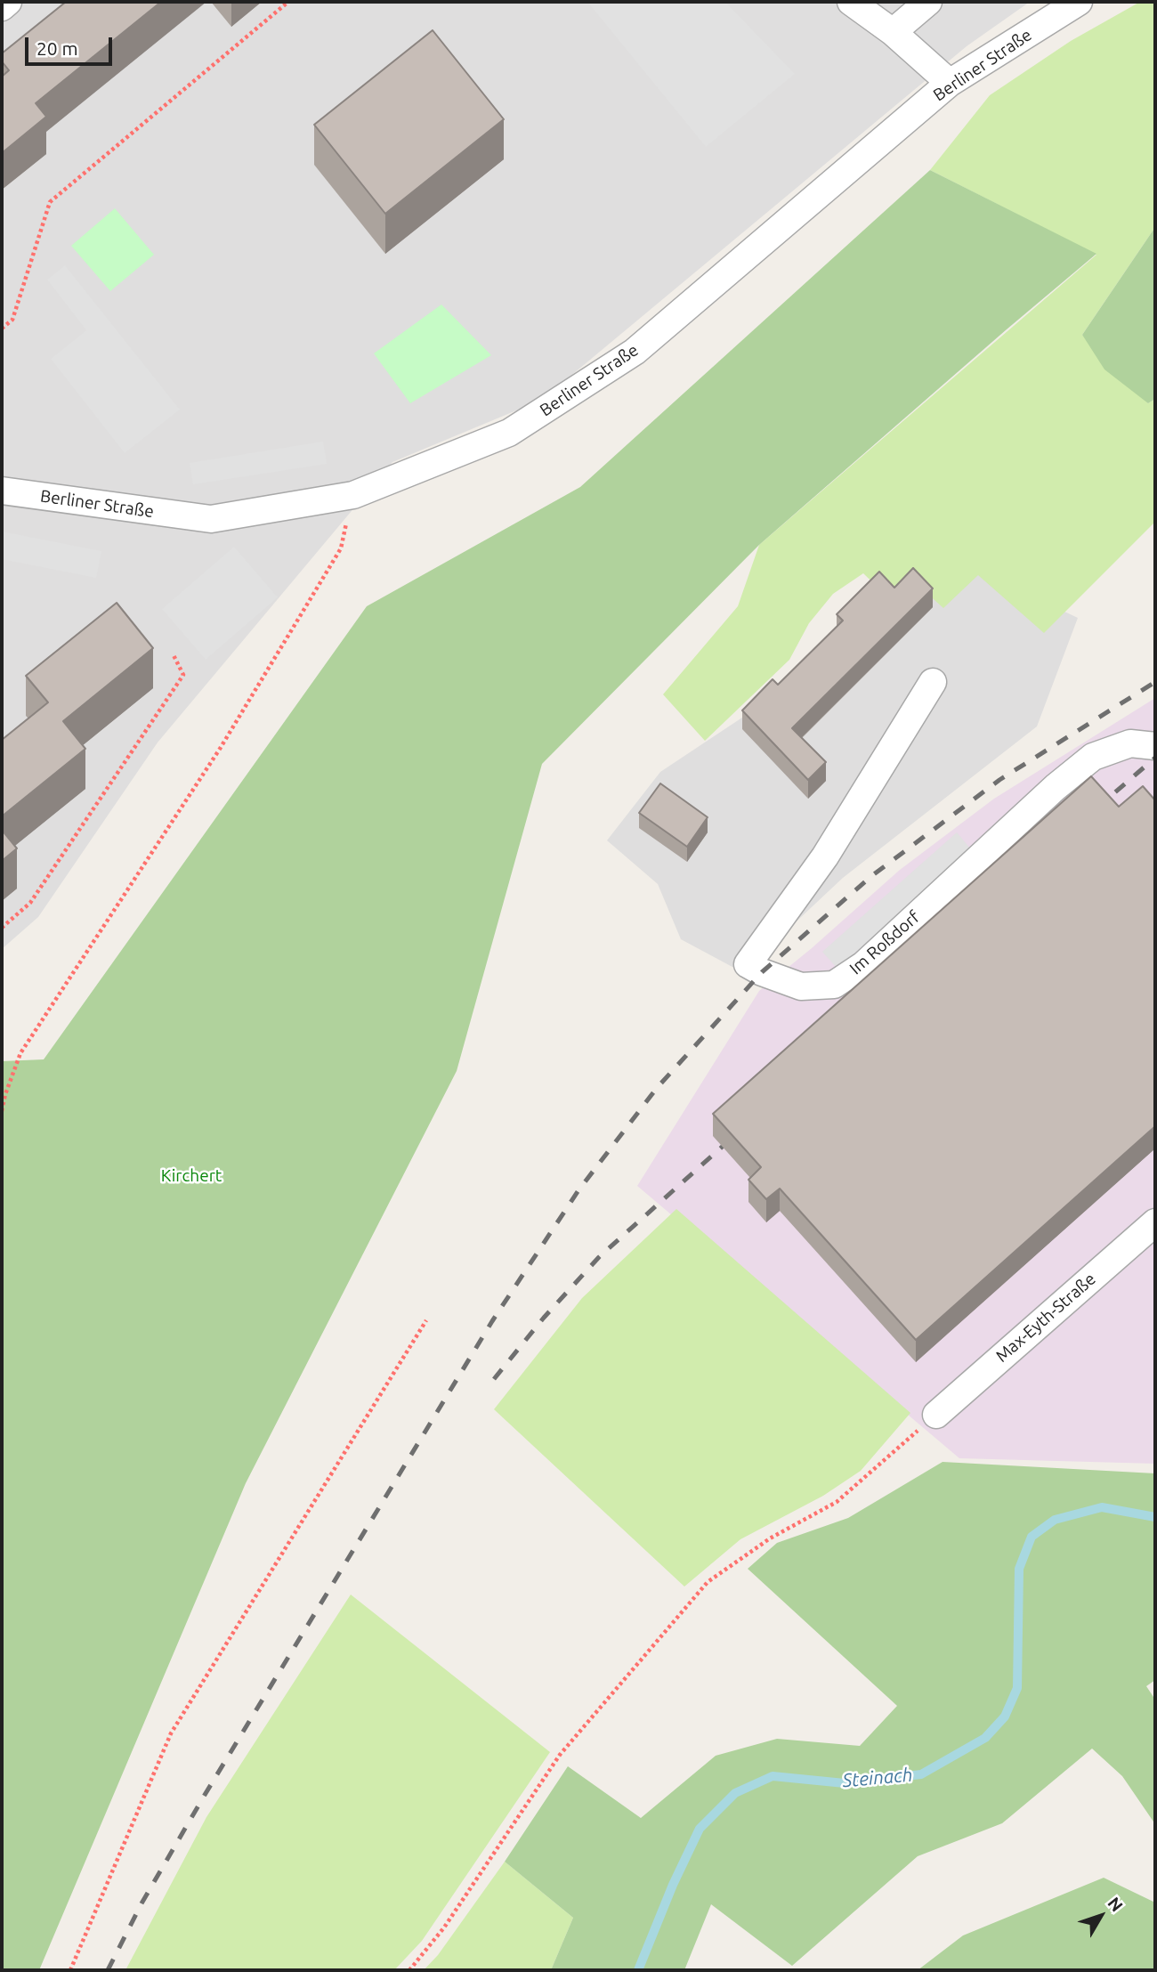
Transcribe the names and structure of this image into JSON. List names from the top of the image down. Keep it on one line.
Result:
{"streets":{"street":["Berliner Straße","Im Roßdorf","Max-Eyth-Straße"]},"water":["Steinach"],"parks":["Kirchert"],"scale_bar":"20 m","north":"top right"}
